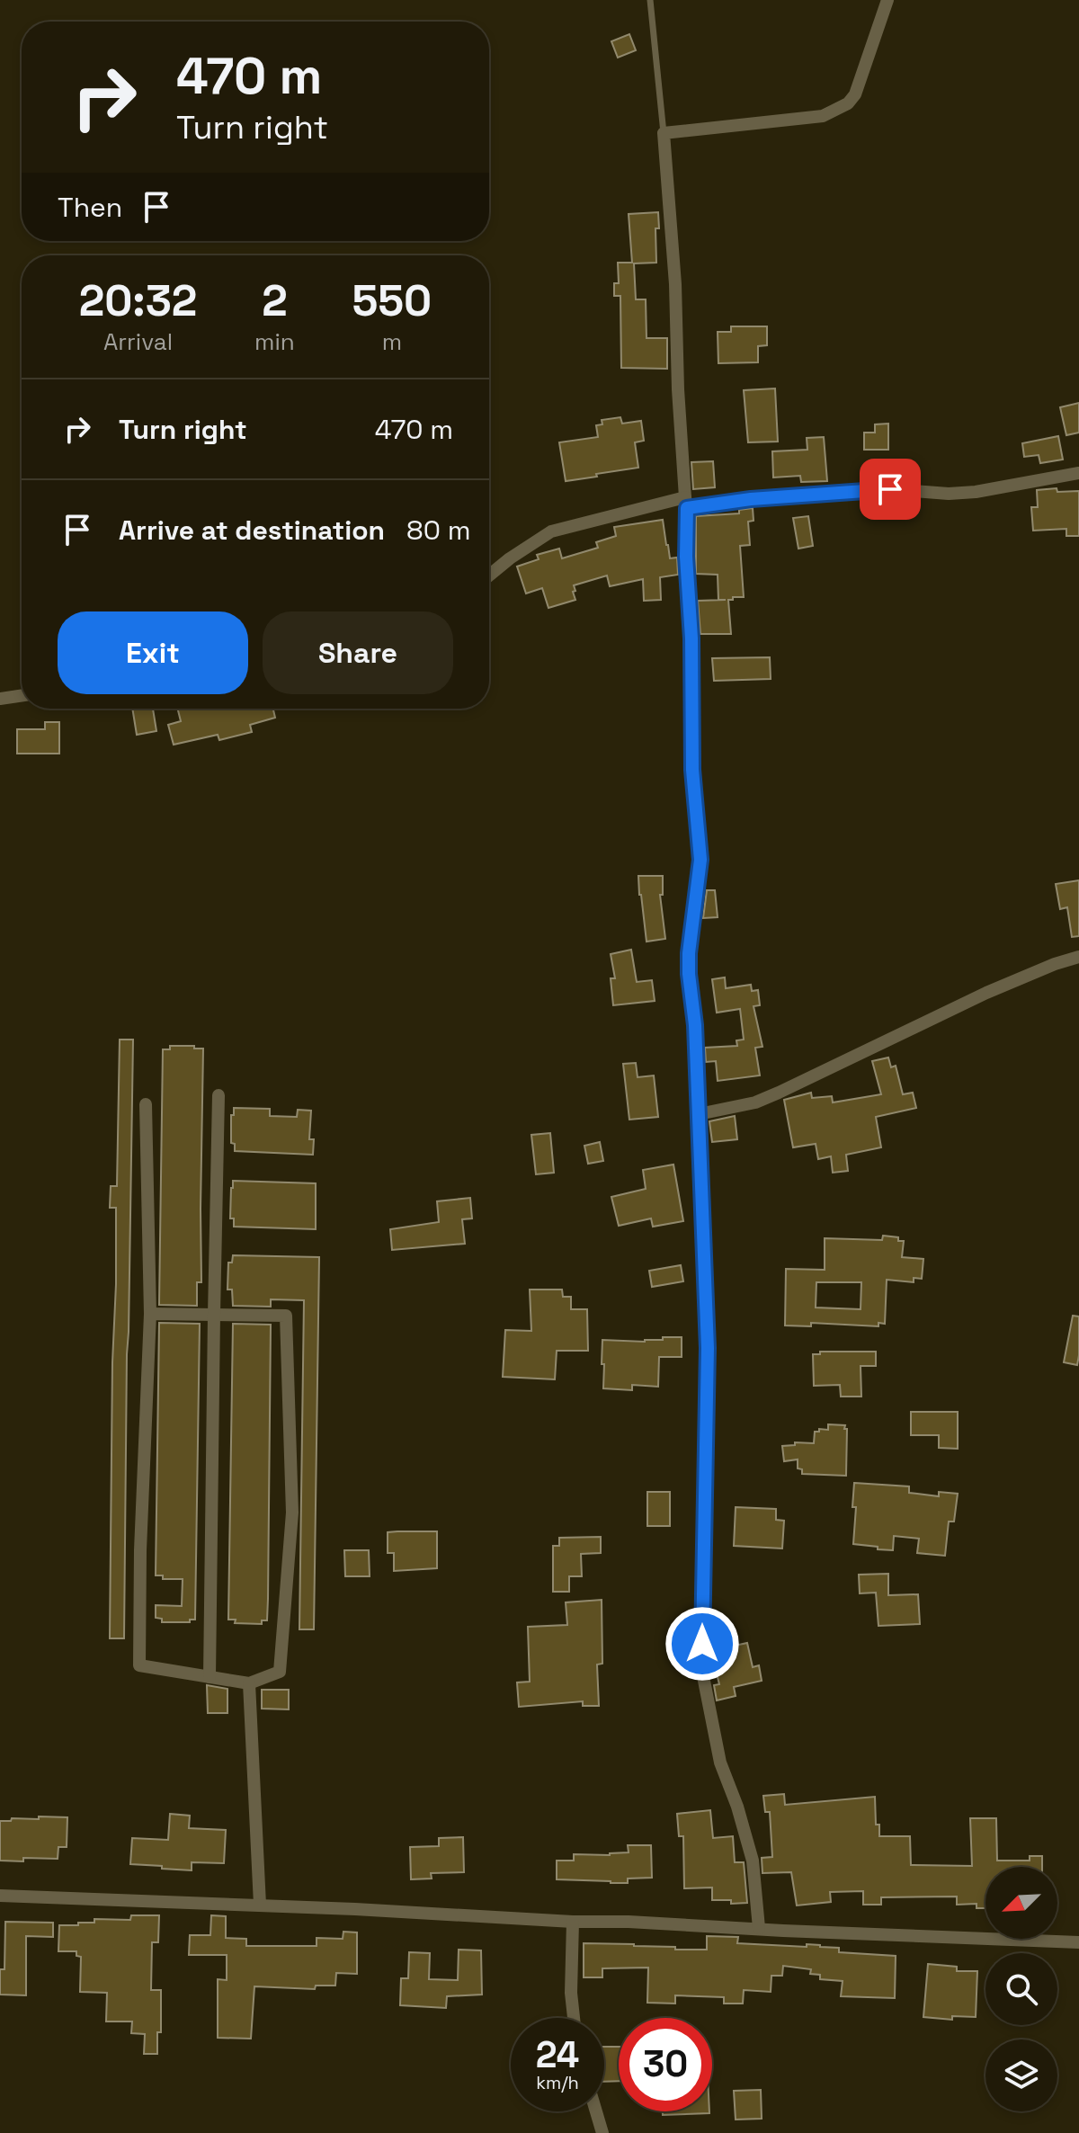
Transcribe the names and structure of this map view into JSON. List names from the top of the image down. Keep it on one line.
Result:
{"north":"bottom left","page":{"turn":["470 m","Turn right"],"then":"Then","eta":["20:32","Arrival","2","min","550","m"],"list":[{"name":"Turn right","value":"470 m"},{"name":"Arrive at destination","value":"80 m"}],"buttons":["Exit","Share"],"speed":"24 km/h","limit":"30"}}
